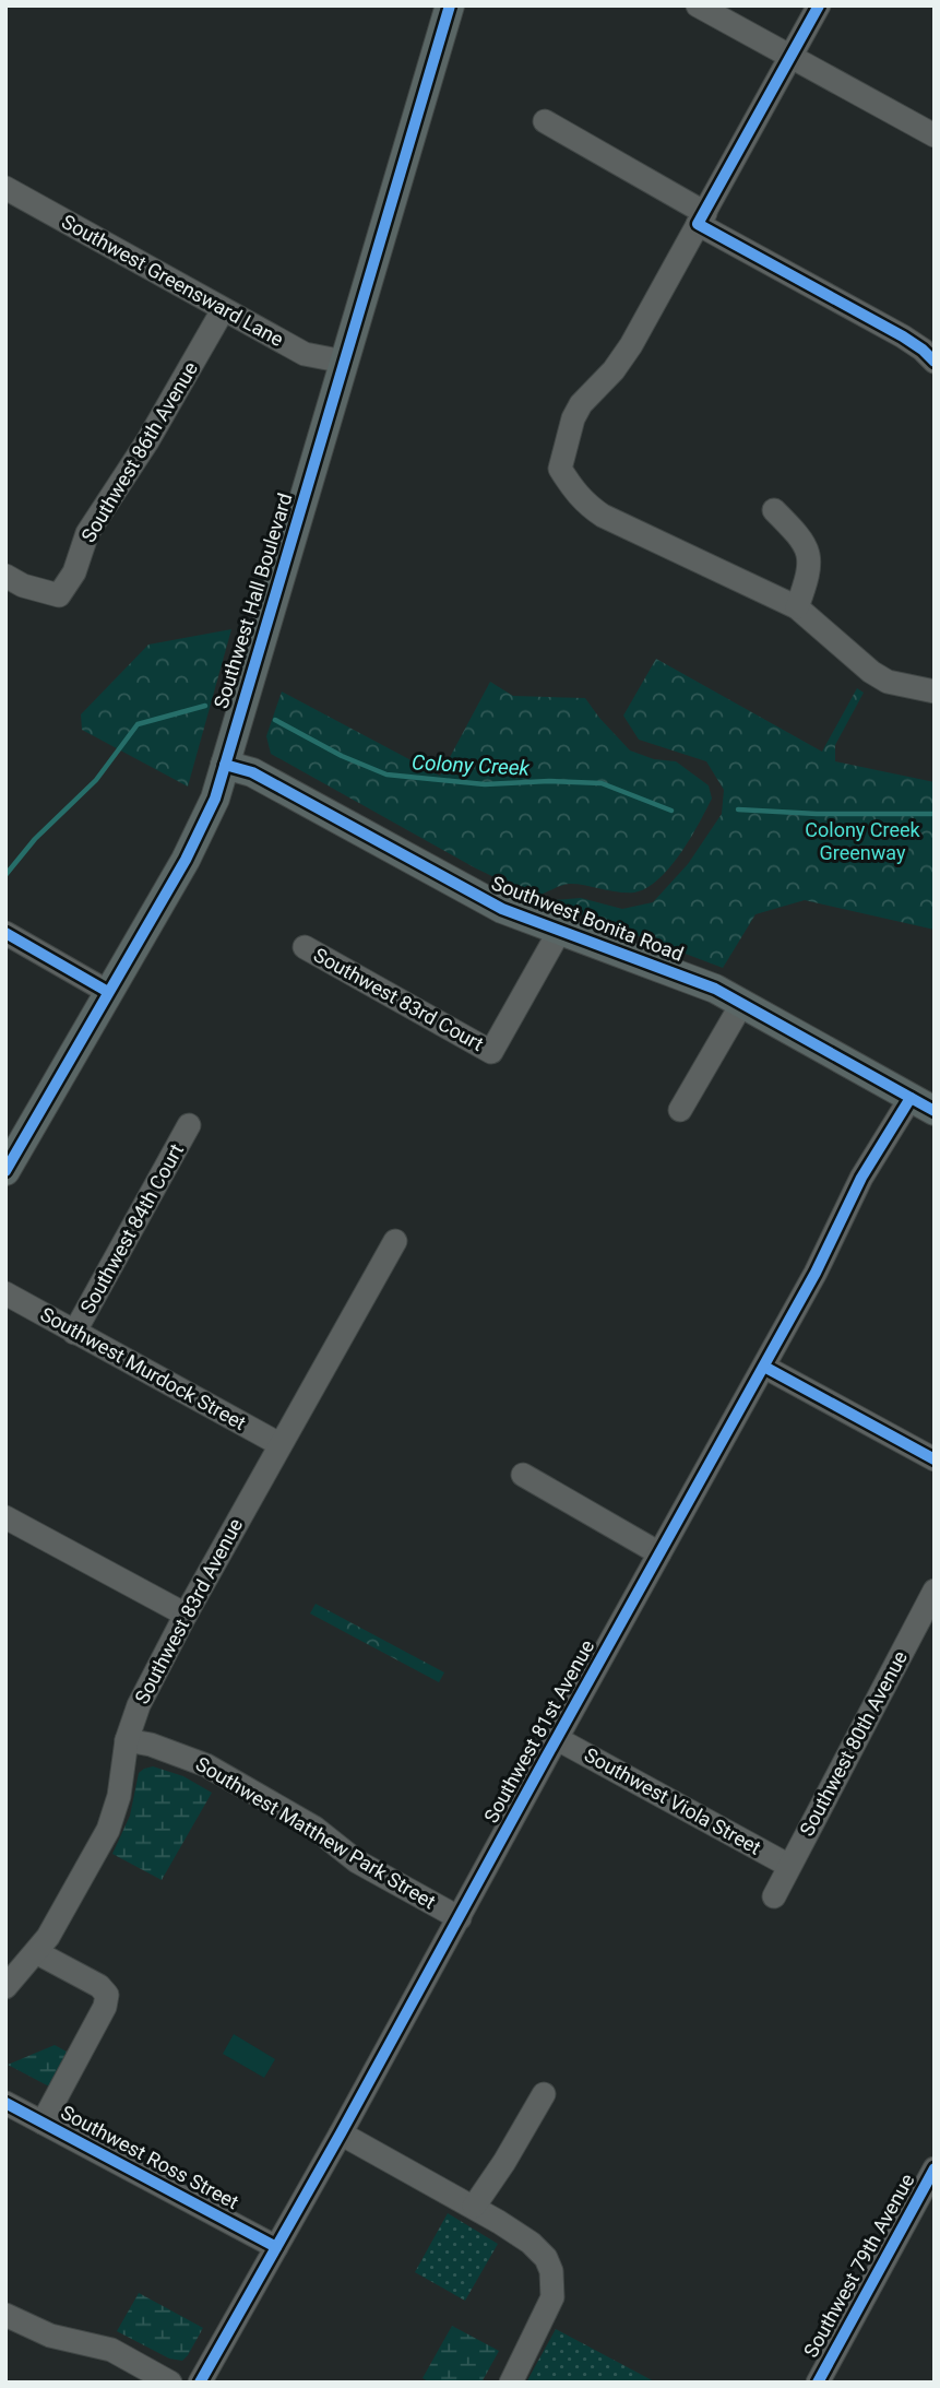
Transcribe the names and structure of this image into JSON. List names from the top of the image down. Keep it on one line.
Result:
{"streets":{"main road":["Southwest Hall Boulevard","Southwest Bonita Road"],"street":["Southwest Greensward Lane","Southwest 86th Avenue","Southwest 83rd Court","Southwest 84th Court","Southwest Murdock Street","Southwest 83rd Avenue","Southwest 81st Avenue","Southwest 80th Avenue","Southwest Viola Street","Southwest Matthew Park Street","Southwest Ross Street","Southwest 79th Avenue"]},"crossings":[["Southwest Greensward Lane","Southwest 86th Avenue"],["Southwest Greensward Lane","Southwest Hall Boulevard"],["Southwest Hall Boulevard","Southwest Bonita Road"],["Southwest Bonita Road","Southwest 83rd Court"],["Southwest Bonita Road","Southwest 81st Avenue"],["Southwest 84th Court","Southwest Murdock Street"],["Southwest Murdock Street","Southwest 83rd Avenue"],["Southwest 83rd Avenue","Southwest Matthew Park Street"],["Southwest 81st Avenue","Southwest Viola Street"],["Southwest 81st Avenue","Southwest Matthew Park Street"],["Southwest 81st Avenue","Southwest Ross Street"],["Southwest 80th Avenue","Southwest Viola Street"]],"water":["Colony Creek"],"parks":["Colony Creek Greenway"]}
